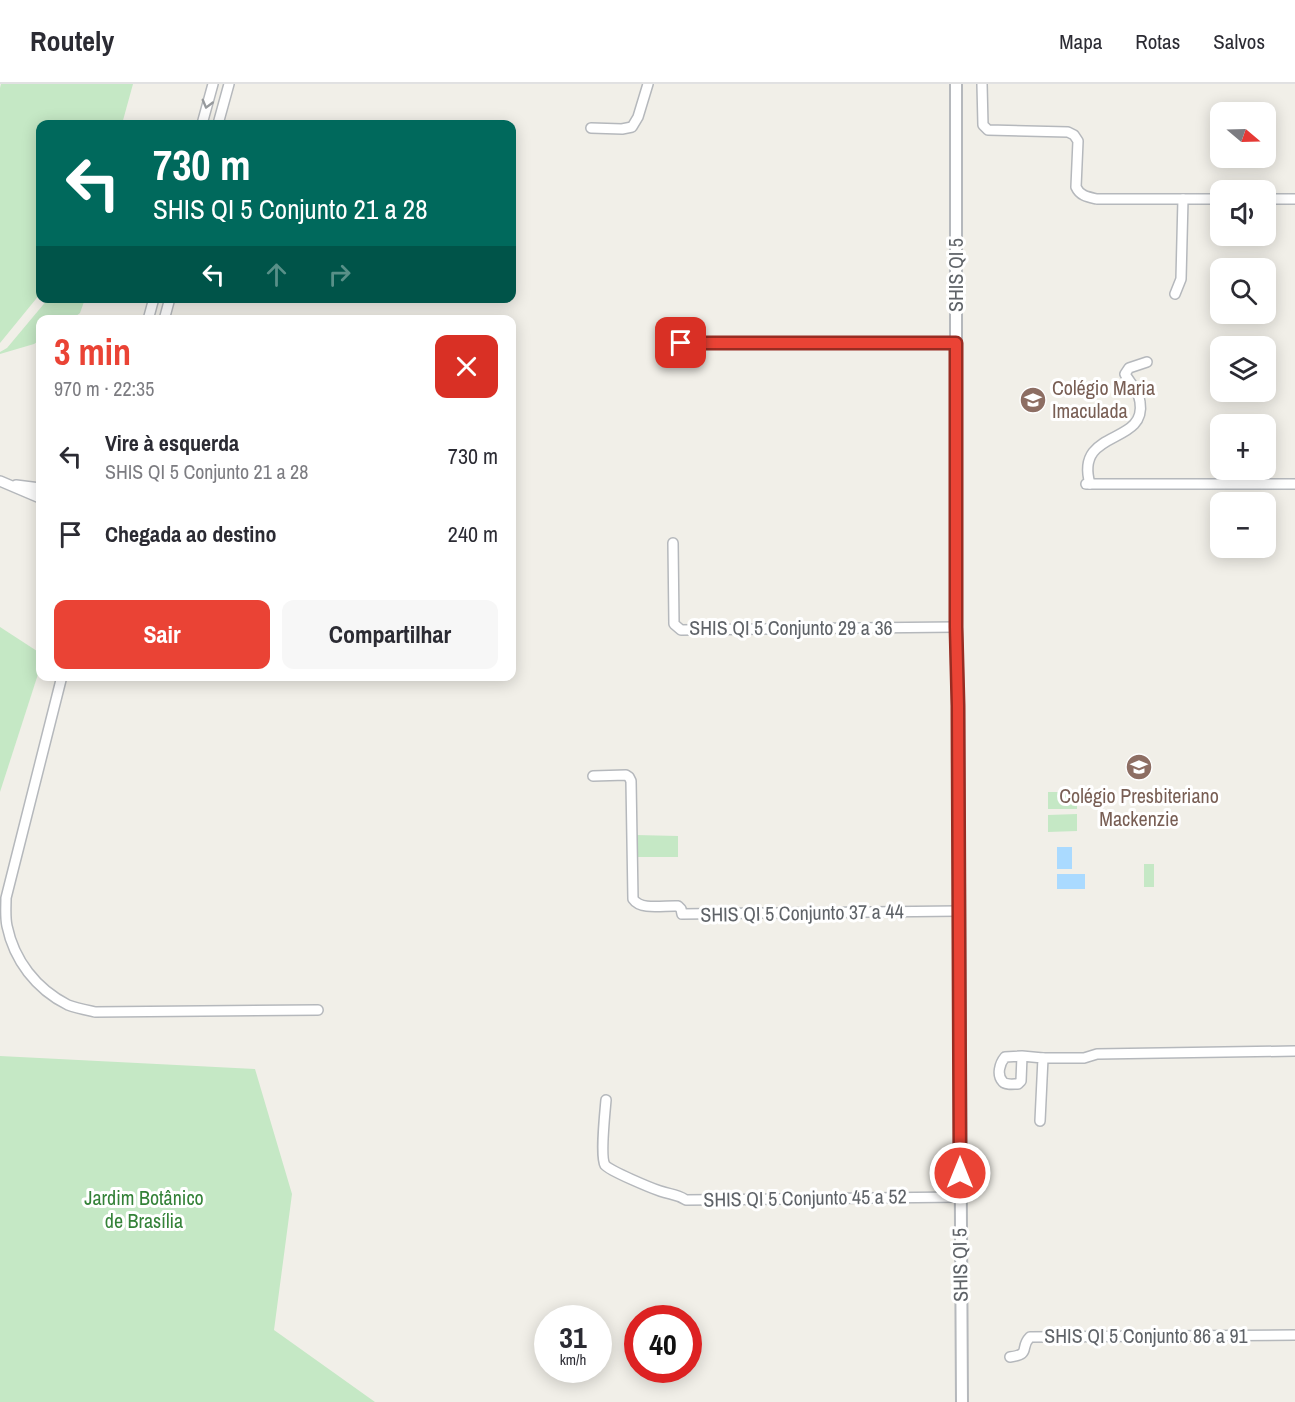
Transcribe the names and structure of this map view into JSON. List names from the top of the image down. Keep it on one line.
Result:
{"streets":{"street":["SHIS QI 5","SHIS QI 5 Conjunto 29 a 36","SHIS QI 5 Conjunto 37 a 44","SHIS QI 5 Conjunto 45 a 52","SHIS QI 5 Conjunto 86 a 91"]},"crossings":[["SHIS QI 5","SHIS QI 5 Conjunto 29 a 36"],["SHIS QI 5","SHIS QI 5 Conjunto 37 a 44"],["SHIS QI 5","SHIS QI 5 Conjunto 45 a 52"]],"parks":["Jardim Botânico de Brasília"],"places":{"school or university":["Colégio Maria Imaculada","Colégio Presbiteriano Mackenzie"]},"north":"right","page":{"header":"Routely","nav":["Mapa","Rotas","Salvos"],"map_buttons":["+","−"],"turn":["730 m","SHIS QI 5 Conjunto 21 a 28"],"heading":["3 min","970 m · 22:35"],"list":[{"name":"Vire à esquerda","note":"SHIS QI 5 Conjunto 21 a 28","value":"730 m"},{"name":"Chegada ao destino","value":"240 m"}],"buttons":["Sair","Compartilhar"],"speed":"31 km/h","limit":"40"}}
